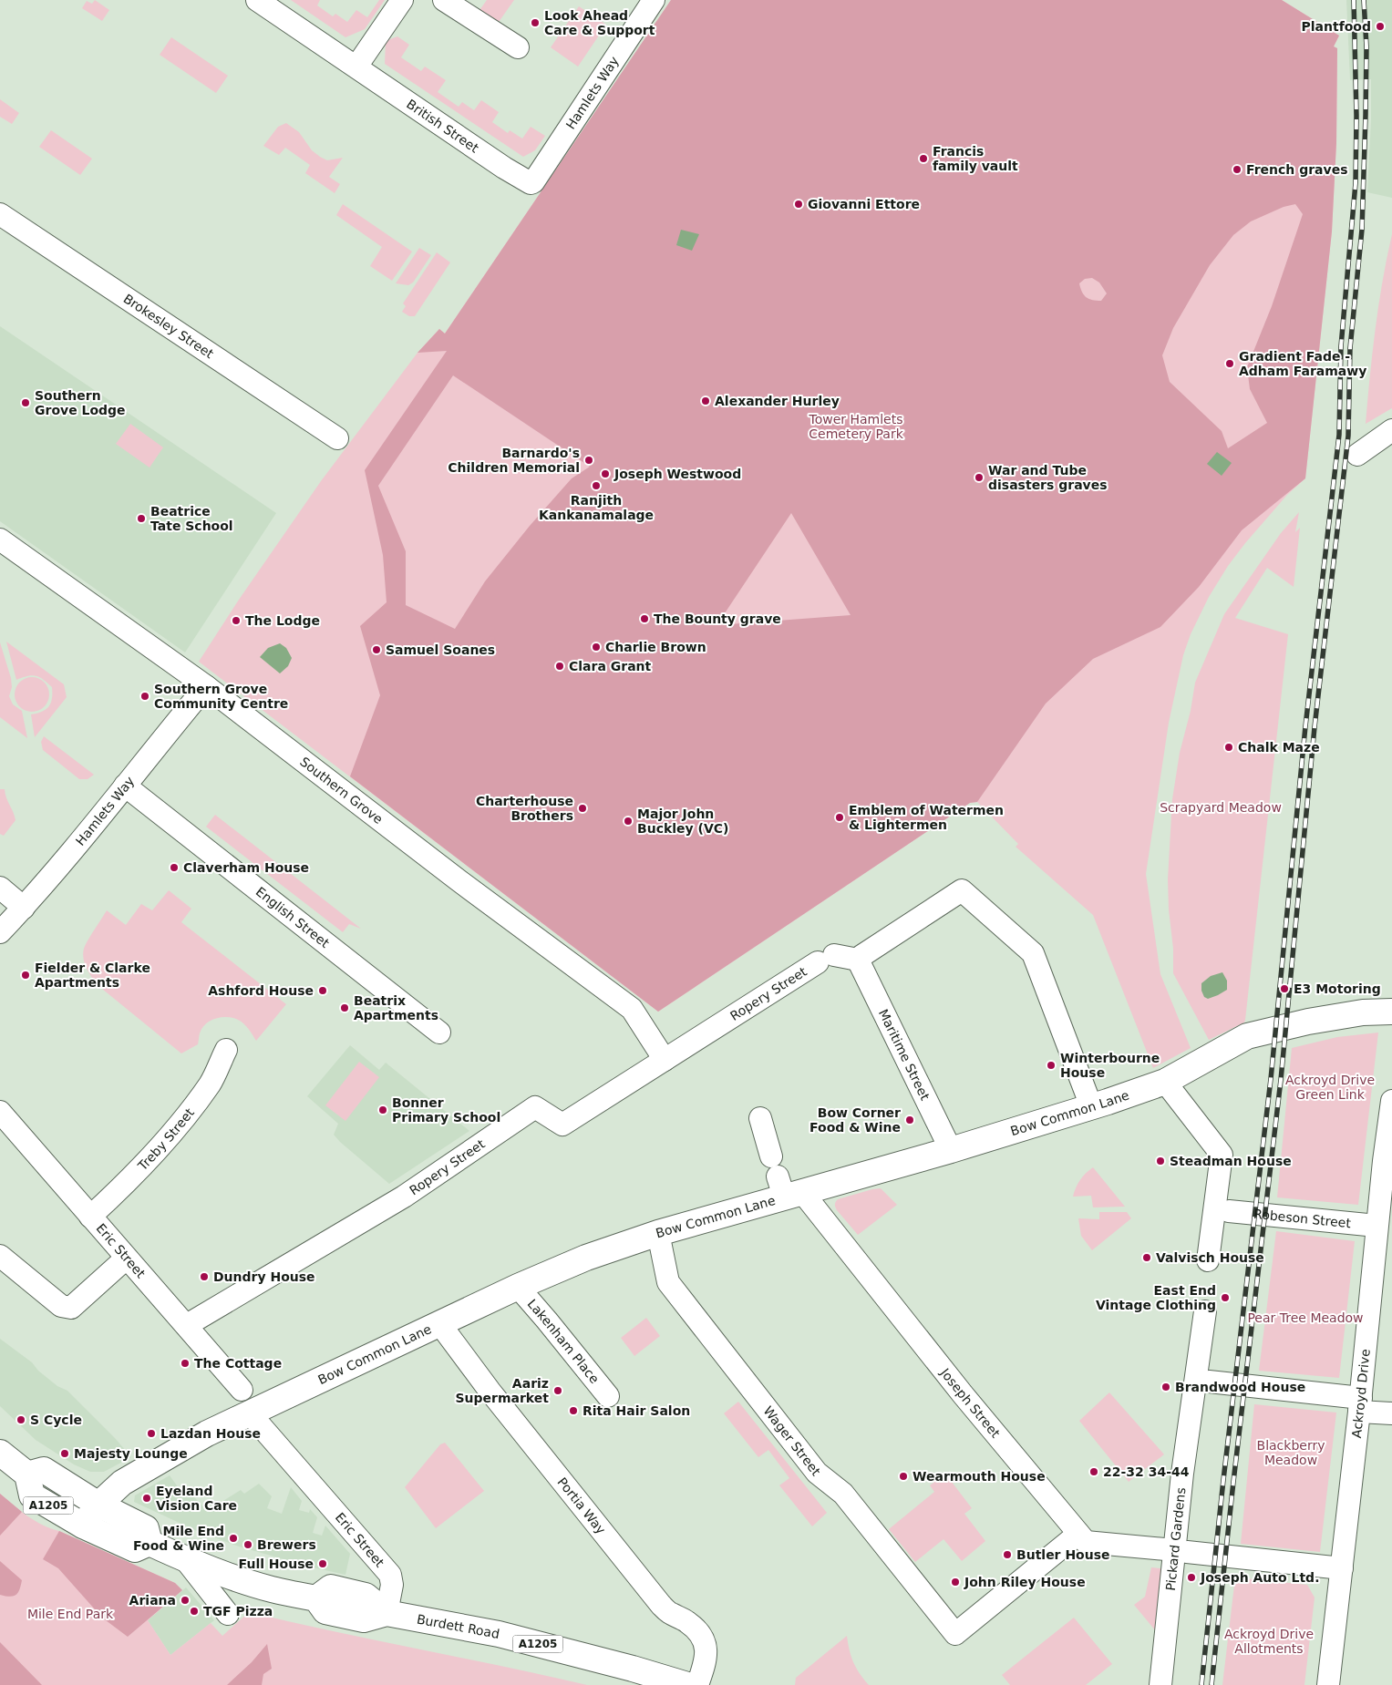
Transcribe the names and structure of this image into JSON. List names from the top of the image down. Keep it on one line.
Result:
{"streets":{"street":["Hamlets Way","British Street","Brokesley Street","Southern Grove","English Street","Ropery Street","Maritime Street","Bow Common Lane","Treby Street","Robeson Street","Eric Street","Lakenham Place","Ackroyd Drive","Joseph Street","Wager Street","A1205","Portia Way","Pickard Gardens","Burdett Road"]},"crossings":[["Hamlets Way","British Street"],["Hamlets Way","Southern Grove"],["Hamlets Way","English Street"],["Southern Grove","Ropery Street"],["Ropery Street","Maritime Street"],["Ropery Street","Eric Street"],["Maritime Street","Bow Common Lane"],["Bow Common Lane","Eric Street"],["Bow Common Lane","Lakenham Place"],["Bow Common Lane","Joseph Street"],["Bow Common Lane","Wager Street"],["Bow Common Lane","A1205"],["Bow Common Lane","Portia Way"],["Treby Street","Eric Street"],["Robeson Street","Ackroyd Drive"],["Eric Street","Burdett Road"],["Ackroyd Drive","Joseph Street"],["Joseph Street","Wager Street"],["Joseph Street","Pickard Gardens"],["A1205","Burdett Road"]],"parks":["Tower Hamlets Cemetery Park","Scrapyard Meadow","Ackroyd Drive Green Link","Pear Tree Meadow","Blackberry Meadow","Mile End Park","Ackroyd Drive Allotments"],"places":["Look Ahead Care & Support","Plantfood","Francis family vault","French graves","Giovanni Ettore","Gradient Fade - Adham Faramawy","Alexander Hurley","Southern Grove Lodge","Barnardo's Children Memorial","Joseph Westwood","War and Tube disasters graves","Ranjith Kankanamalage","Beatrice Tate School","The Bounty grave","The Lodge","Charlie Brown","Samuel Soanes","Clara Grant","Southern Grove Community Centre","Chalk Maze","Charterhouse Brothers","Emblem of Watermen & Lightermen","Major John Buckley (VC)","Claverham House","Fielder & Clarke Apartments","E3 Motoring","Ashford House","Beatrix Apartments","Winterbourne House","Bonner Primary School","Bow Corner Food & Wine","Steadman House","Valvisch House","Dundry House","East End Vintage Clothing","The Cottage","Brandwood House","Aariz Supermarket","Rita Hair Salon","S Cycle","Lazdan House","Majesty Lounge","22-32 34-44","Wearmouth House","Eyeland Vision Care","Mile End Food & Wine","Brewers","Butler House","Full House","Joseph Auto Ltd.","John Riley House","Ariana","TGF Pizza"]}
